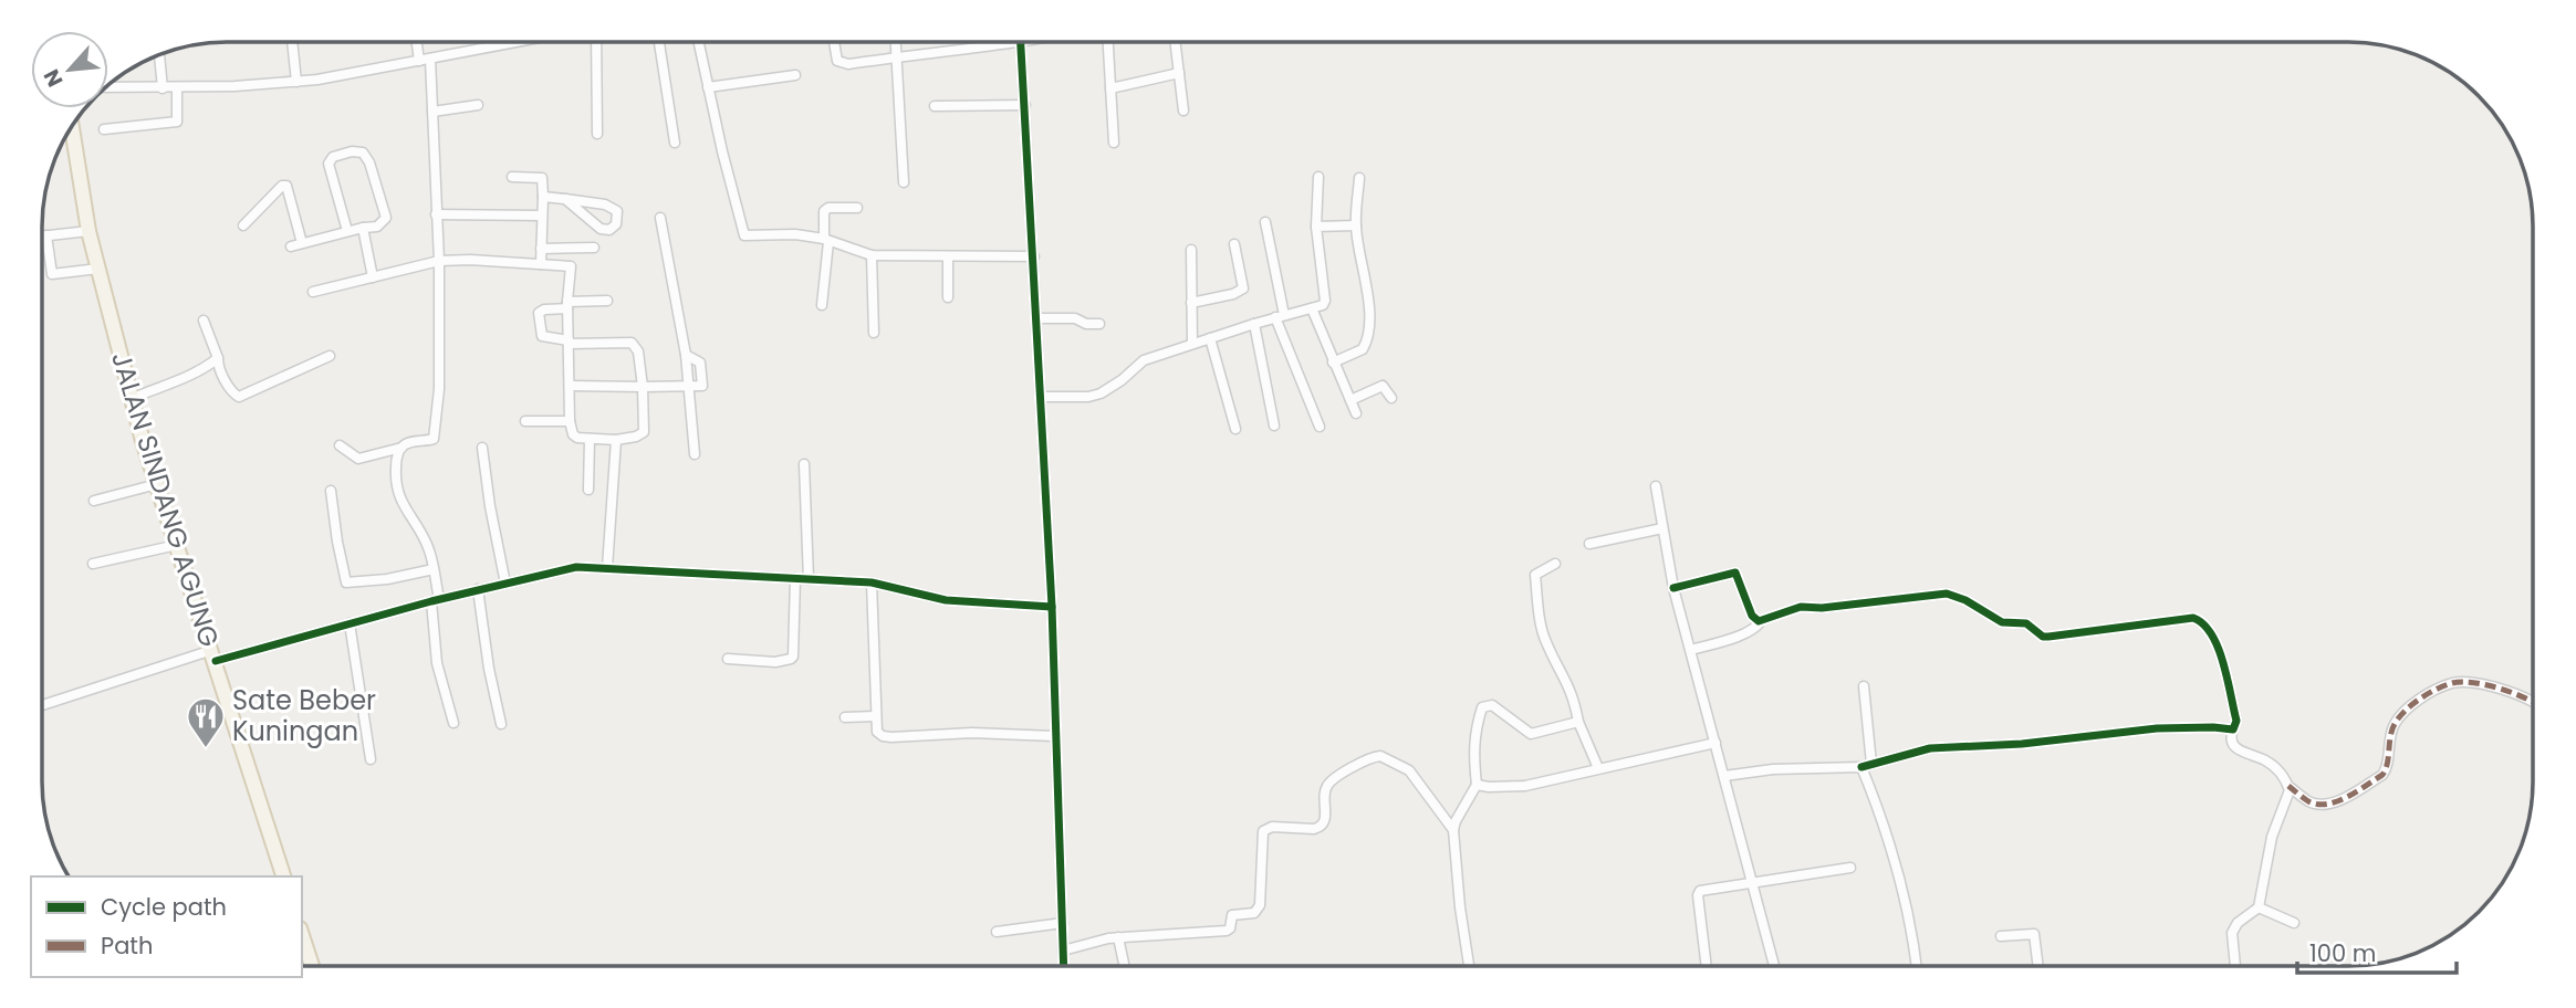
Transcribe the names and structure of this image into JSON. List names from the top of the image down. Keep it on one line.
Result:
{"streets":{"main road":["JALAN SINDANG AGUNG"]},"places":{"restaurant":["Sate Beber Kuningan"]},"legend":["Cycle path","Path"],"scale_bar":"100 m","north":"bottom left"}
